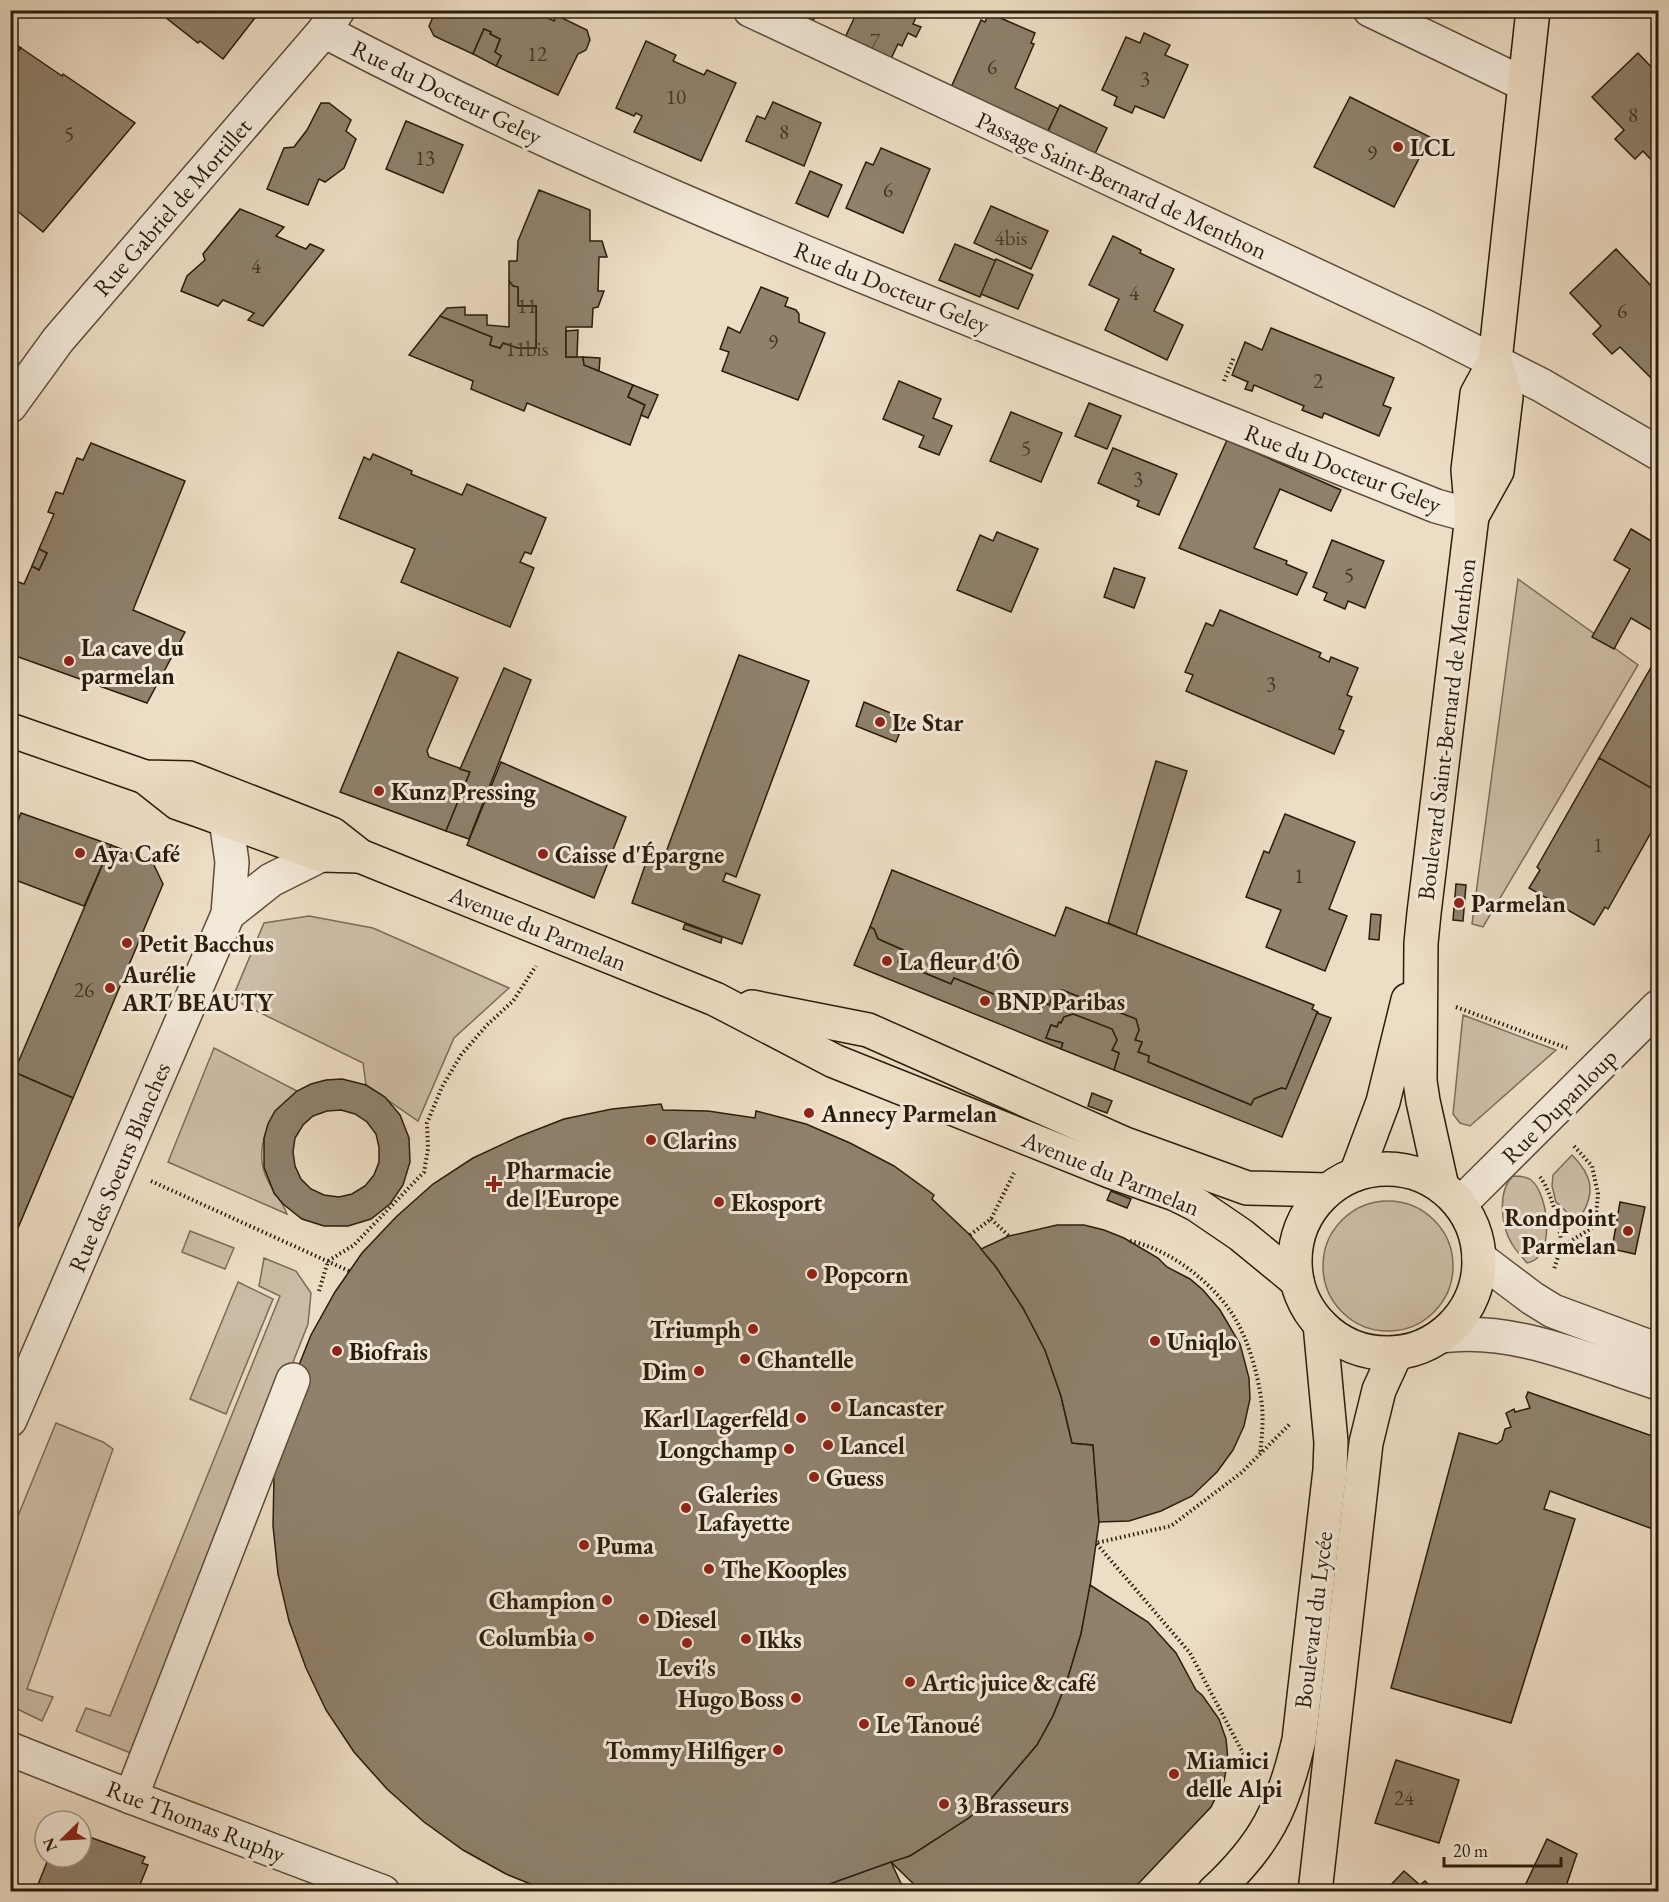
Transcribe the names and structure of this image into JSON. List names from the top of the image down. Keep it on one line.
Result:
{"streets":{"main road":["Boulevard Saint-Bernard de Menthon","Avenue du Parmelan","Boulevard du Lycée"],"street":["Rue du Docteur Geley","Passage Saint-Bernard de Menthon","Rue Gabriel de Mortillet","Rue Dupanloup","Rue des Soeurs Blanches","Rue Thomas Ruphy"]},"crossings":[["Rue du Docteur Geley","Rue Gabriel de Mortillet"],["Rue du Docteur Geley","Boulevard Saint-Bernard de Menthon"],["Passage Saint-Bernard de Menthon","Boulevard Saint-Bernard de Menthon"],["Boulevard Saint-Bernard de Menthon","Avenue du Parmelan"],["Boulevard Saint-Bernard de Menthon","Rue Dupanloup"],["Boulevard Saint-Bernard de Menthon","Boulevard du Lycée"],["Avenue du Parmelan","Rue Dupanloup"],["Avenue du Parmelan","Rue des Soeurs Blanches"],["Avenue du Parmelan","Boulevard du Lycée"],["Rue Dupanloup","Boulevard du Lycée"]],"places":{"other":["LCL","La cave du parmelan","Le Star","Kunz Pressing","Aya Café","Caisse d'Épargne","Parmelan","Petit Bacchus","La fleur d'Ô","Aurélie ART BEAUTY","BNP Paribas","Annecy Parmelan","Clarins","Ekosport","Rondpoint Parmelan","Popcorn","Triumph","Uniqlo","Biofrais","Chantelle","Dim","Lancaster","Karl Lagerfeld","Lancel","Longchamp","Guess","Galeries Lafayette","Puma","The Kooples","Champion","Diesel","Columbia","Ikks","Levi's","Artic juice & café","Hugo Boss","Le Tanoué","Tommy Hilfiger","Miamici delle Alpi","3 Brasseurs"],"health":["Pharmacie de l'Europe"]},"house_numbers":["7","12","6","3","10","8","8","5","9","13","6","4bis","4","4","11","6","9","11bis","2","5","3","5","3","1","1","26","24"],"scale_bar":"20 m","north":"bottom left"}
